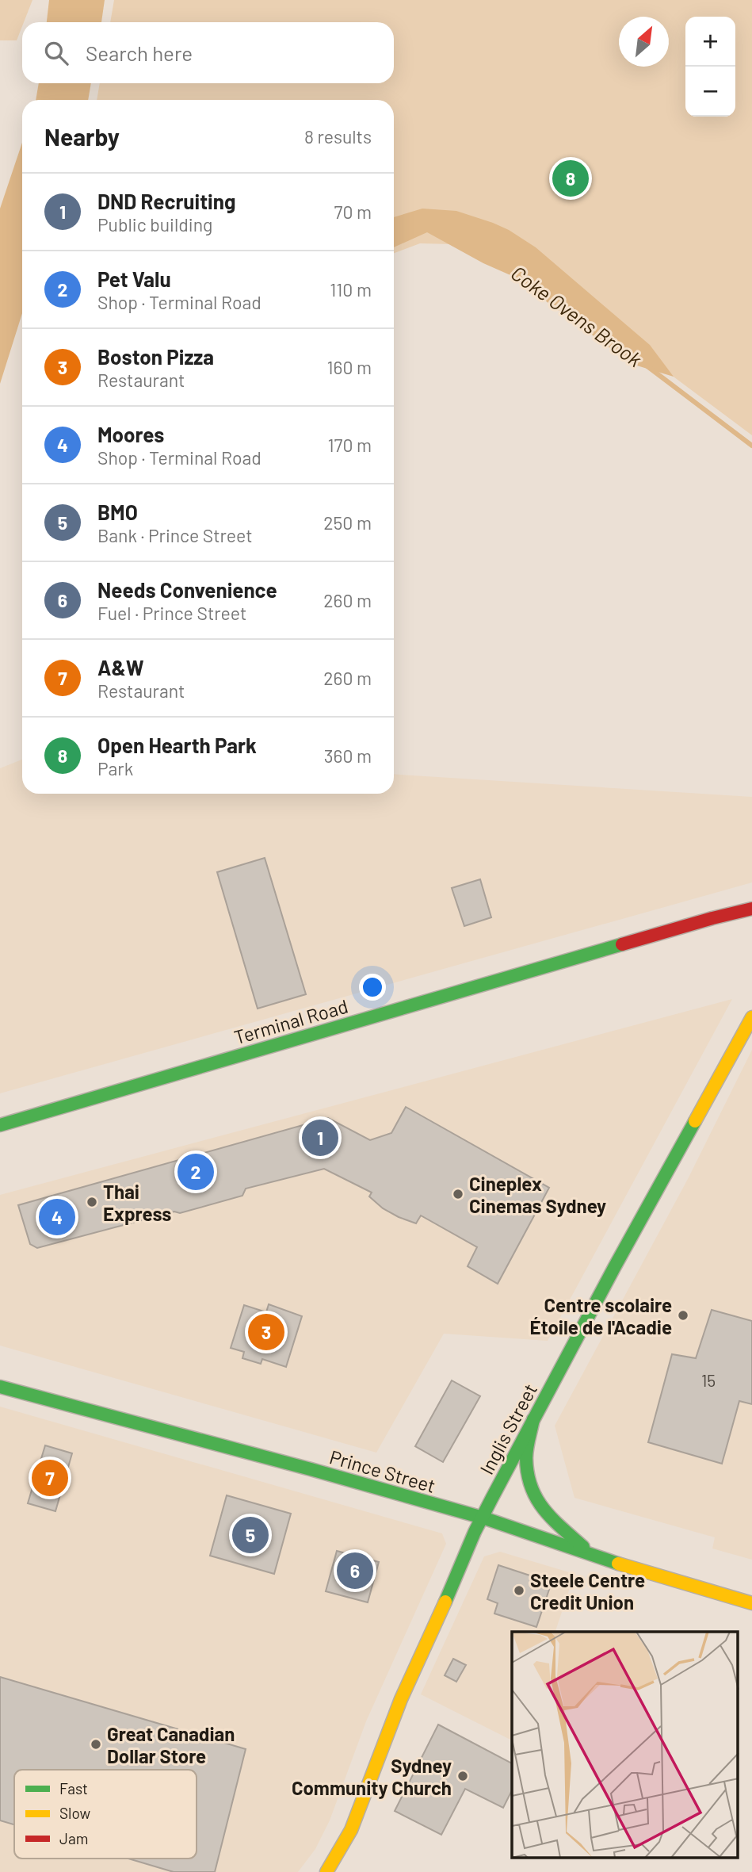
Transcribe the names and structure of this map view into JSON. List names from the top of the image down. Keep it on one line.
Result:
{"streets":{"street":["Terminal Road","Inglis Street","Prince Street"]},"crossings":[["Inglis Street","Prince Street"]],"water":["Coke Ovens Brook"],"places":["Cineplex Cinemas Sydney","Thai Express","Centre scolaire Étoile de l'Acadie","Steele Centre Credit Union","Great Canadian Dollar Store","Sydney Community Church"],"house_numbers":["15"],"legend":["Fast","Slow","Jam"],"north":"top right","page":{"map_buttons":["+","−"],"search":"Search here","heading":["Nearby","8 results"],"pins":["8","1","2","4","3","7","5","6"],"list":[{"mark":"1","name":"DND Recruiting","note":"Public building","value":"70 m"},{"mark":"2","name":"Pet Valu","note":"Shop · Terminal Road","value":"110 m"},{"mark":"3","name":"Boston Pizza","note":"Restaurant","value":"160 m"},{"mark":"4","name":"Moores","note":"Shop · Terminal Road","value":"170 m"},{"mark":"5","name":"BMO","note":"Bank · Prince Street","value":"250 m"},{"mark":"6","name":"Needs Convenience","note":"Fuel · Prince Street","value":"260 m"},{"mark":"7","name":"A&W","note":"Restaurant","value":"260 m"},{"mark":"8","name":"Open Hearth Park","note":"Park","value":"360 m"}]}}
